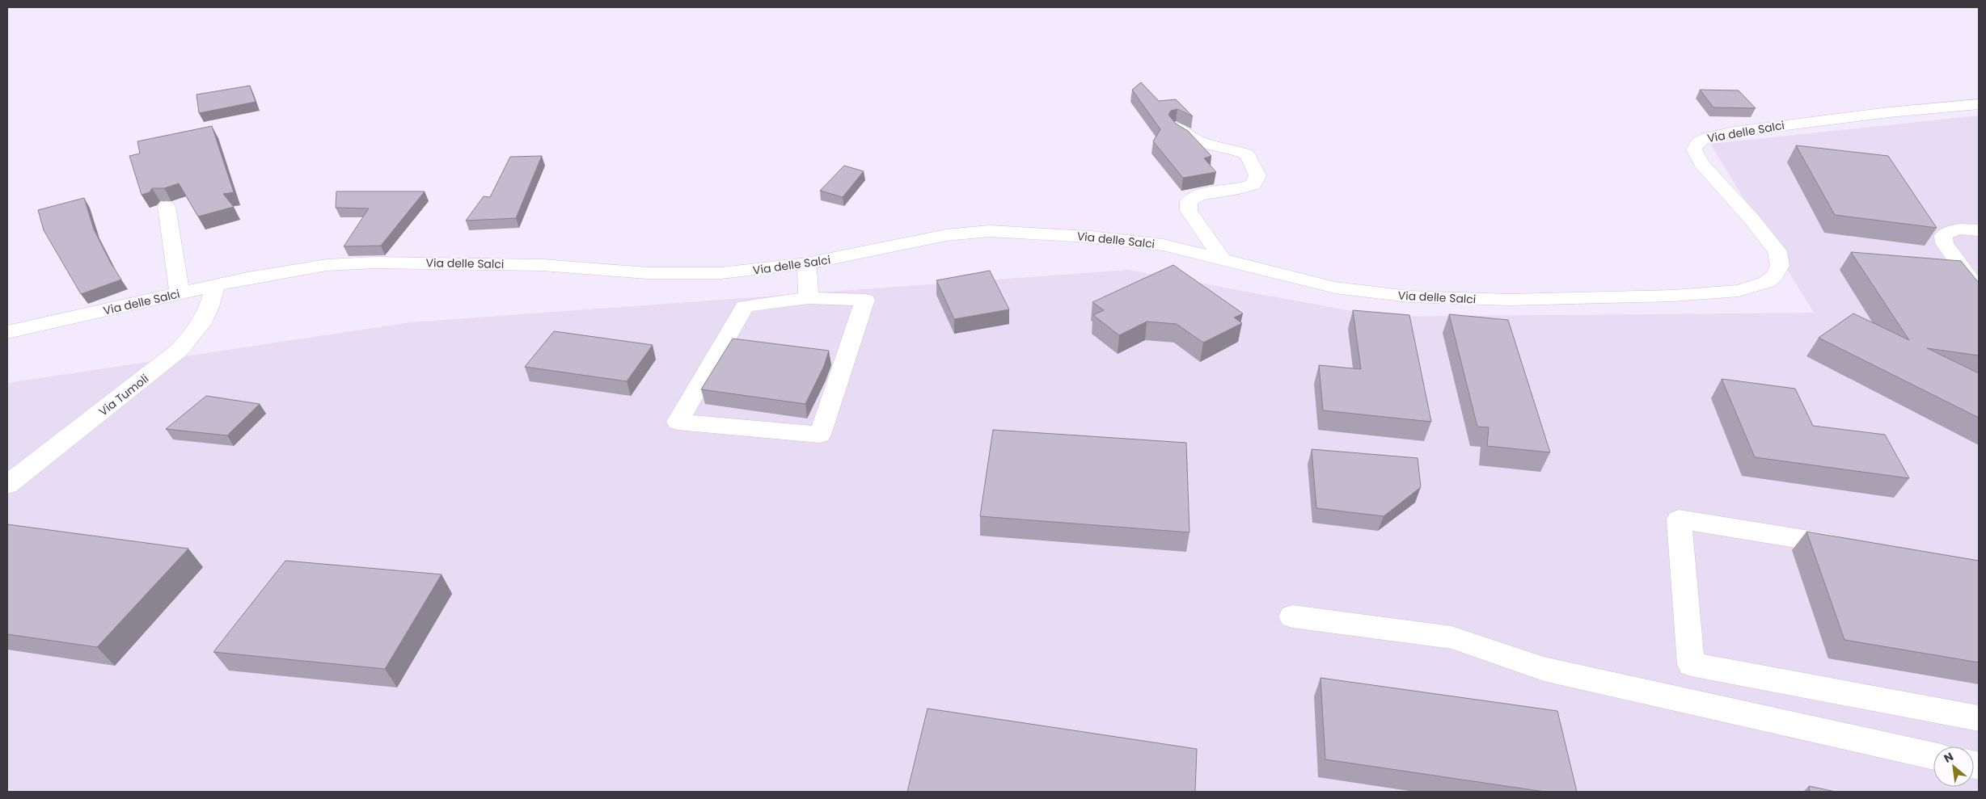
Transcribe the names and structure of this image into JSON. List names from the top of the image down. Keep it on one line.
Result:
{"streets":{"street":["Via delle Salci","Via Tumoli"]},"crossings":[["Via delle Salci","Via Tumoli"]],"north":"top left"}
